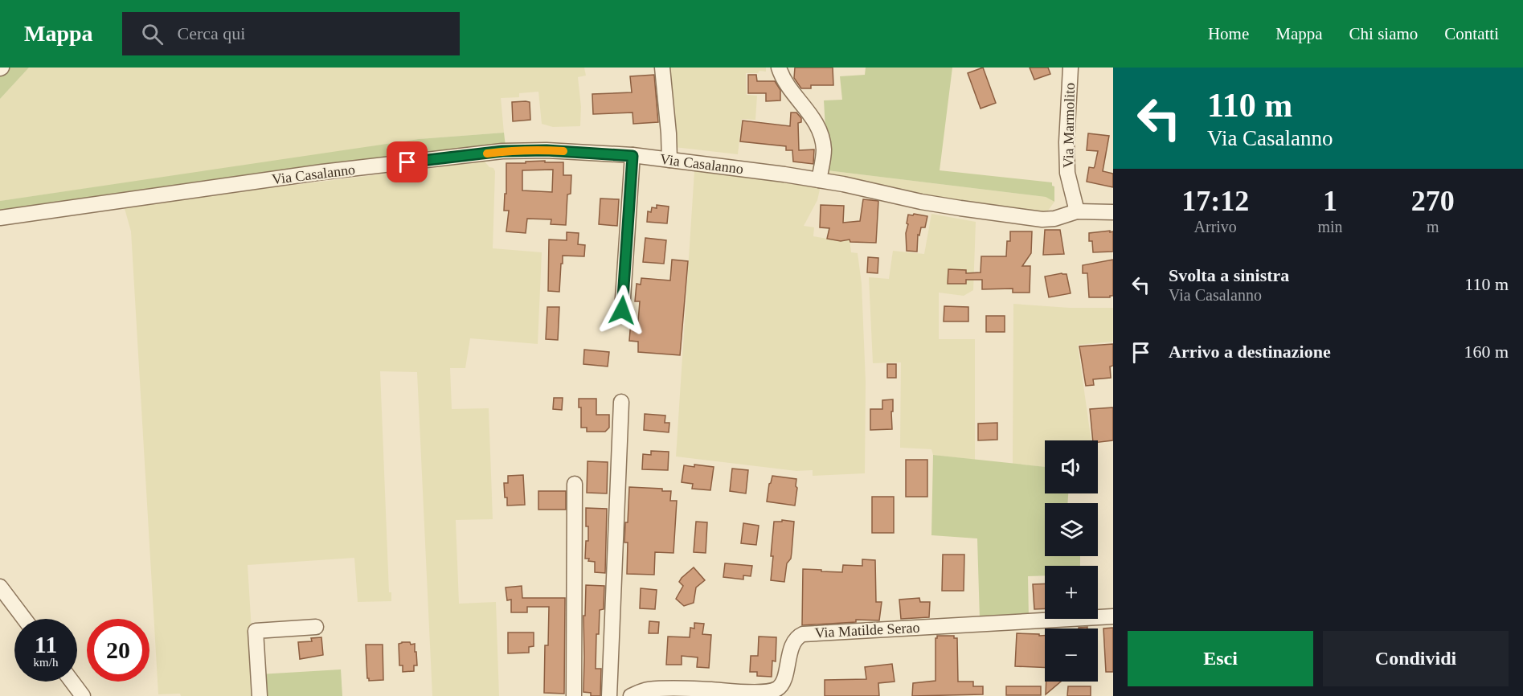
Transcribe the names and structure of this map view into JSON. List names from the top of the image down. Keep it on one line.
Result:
{"streets":{"street":["Via Marmolito","Via Casalanno","Via Matilde Serao"]},"crossings":[["Via Marmolito","Via Casalanno"]],"page":{"header":"Mappa","search":"Cerca qui","nav":["Home","Mappa","Chi siamo","Contatti"],"turn":["110 m","Via Casalanno"],"eta":["17:12","Arrivo","1","min","270","m"],"list":[{"name":"Svolta a sinistra","note":"Via Casalanno","value":"110 m"},{"name":"Arrivo a destinazione","value":"160 m"}],"map_buttons":["+","−"],"speed":"11 km/h","limit":"20","buttons":["Esci","Condividi"]}}
